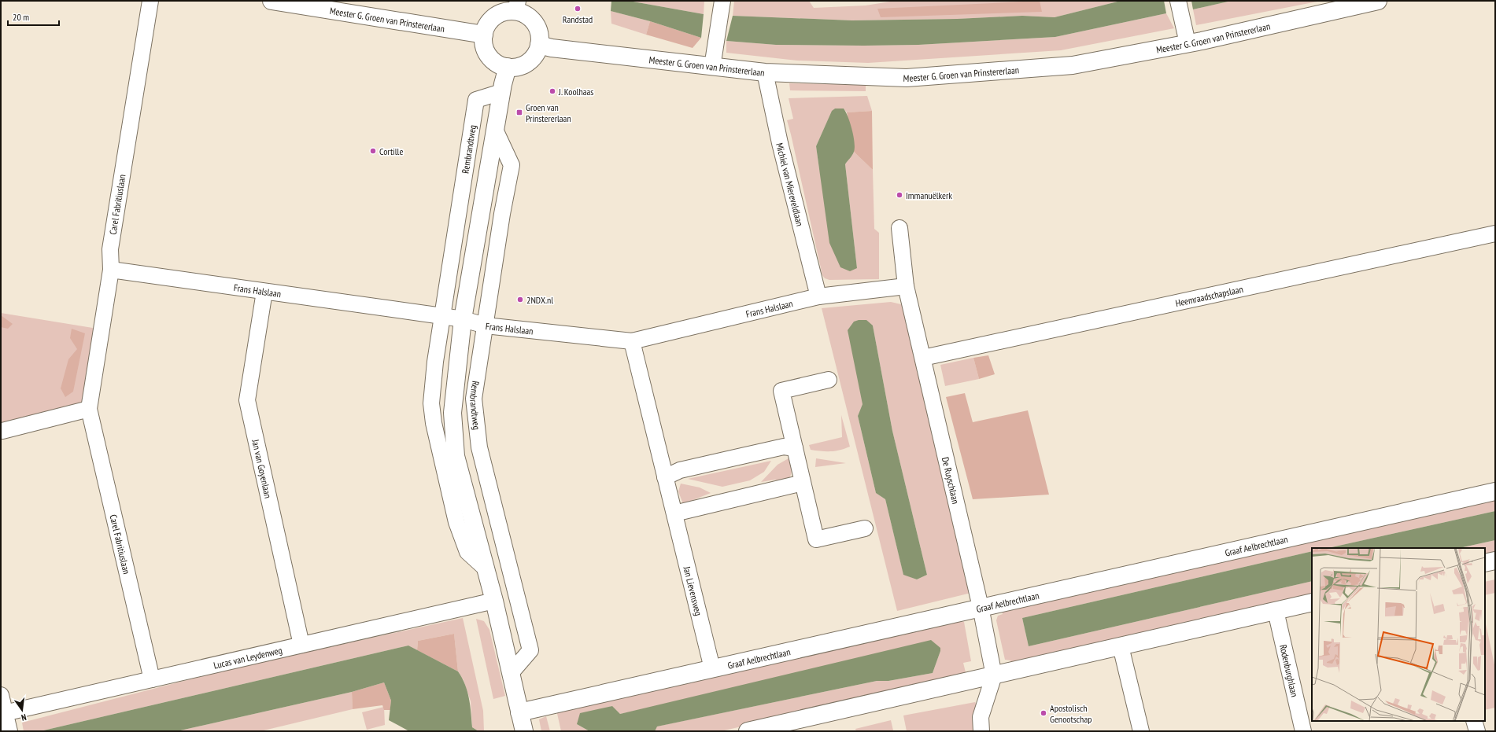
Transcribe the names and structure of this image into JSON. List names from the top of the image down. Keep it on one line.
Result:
{"streets":{"street":["Meester G. Groen van Prinstererlaan","Rembrandtweg","Michiel van Miereveldlaan","Carel Fabritiuslaan","Frans Halslaan","Heemraadschapslaan","Jan van Goyenlaan","De Ruyschlaan","Graaf Aelbrechtlaan","Jan Lievensweg","Lucas van Leydenweg","Rodenburghlaan"]},"crossings":[["Meester G. Groen van Prinstererlaan","Michiel van Miereveldlaan"],["Rembrandtweg","Frans Halslaan"],["Michiel van Miereveldlaan","Frans Halslaan"],["Carel Fabritiuslaan","Frans Halslaan"],["Carel Fabritiuslaan","Lucas van Leydenweg"],["Frans Halslaan","Jan van Goyenlaan"],["Frans Halslaan","De Ruyschlaan"],["Frans Halslaan","Jan Lievensweg"],["Heemraadschapslaan","De Ruyschlaan"],["Jan van Goyenlaan","Lucas van Leydenweg"],["De Ruyschlaan","Graaf Aelbrechtlaan"],["Graaf Aelbrechtlaan","Jan Lievensweg"]],"places":{"other":["Randstad","J. Koolhaas","Cortille","Immanuëlkerk","2NDX.nl","Apostolisch Genootschap"],"transit":["Groen van Prinstererlaan"]},"scale_bar":"20 m","north":"bottom"}
